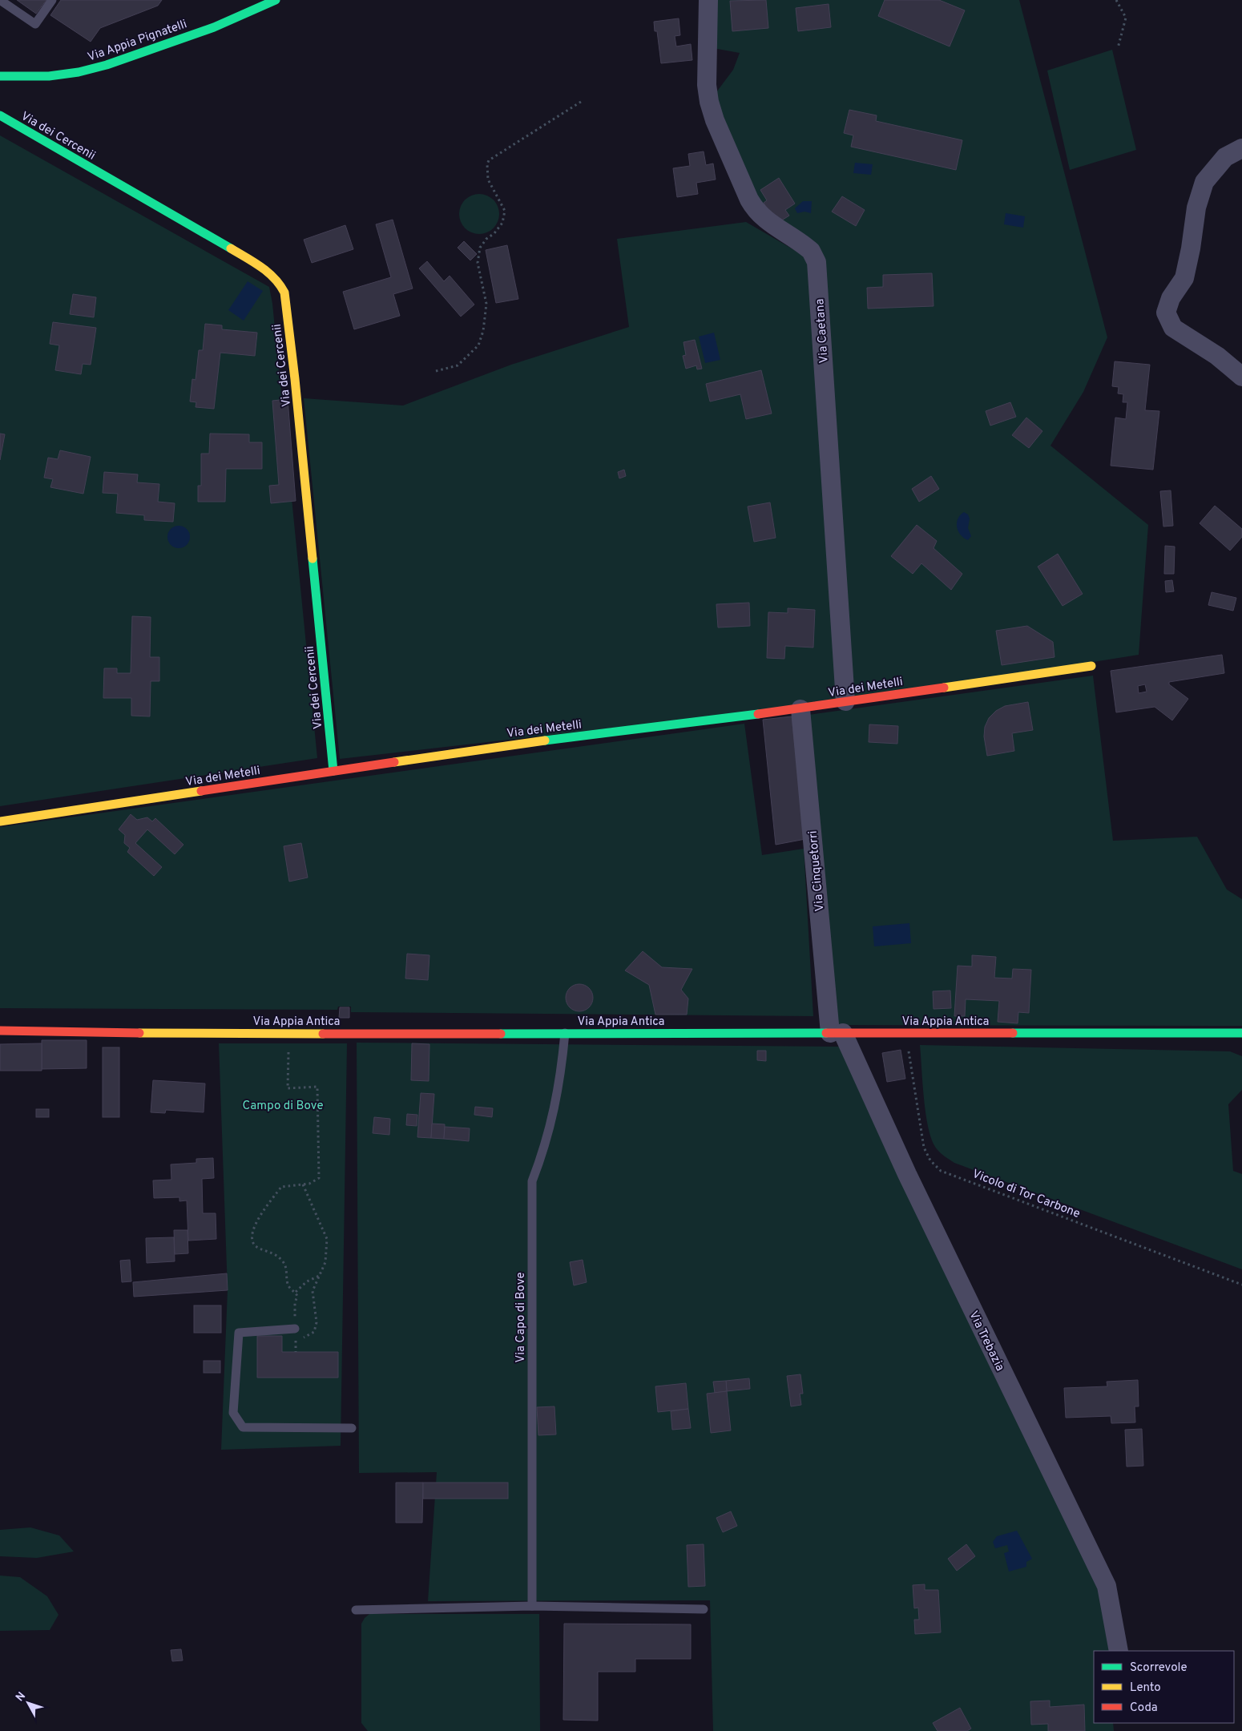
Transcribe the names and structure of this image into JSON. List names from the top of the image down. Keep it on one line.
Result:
{"streets":{"street":["Via Appia Pignatelli","Via dei Cercenii","Via Caetana","Via dei Metelli","Via Cinquetorri","Via Appia Antica","Via Trebazia"],"lane":["Via Capo di Bove"],"path":["Vicolo di Tor Carbone"]},"crossings":[["Via dei Cercenii","Via dei Metelli"],["Via Caetana","Via dei Metelli"],["Via dei Metelli","Via Cinquetorri"],["Via Cinquetorri","Via Appia Antica"],["Via Cinquetorri","Via Trebazia"],["Via Appia Antica","Vicolo di Tor Carbone"],["Via Appia Antica","Via Capo di Bove"],["Via Appia Antica","Via Trebazia"]],"parks":["Campo di Bove"],"legend":["Scorrevole","Lento","Coda"],"north":"top left"}
